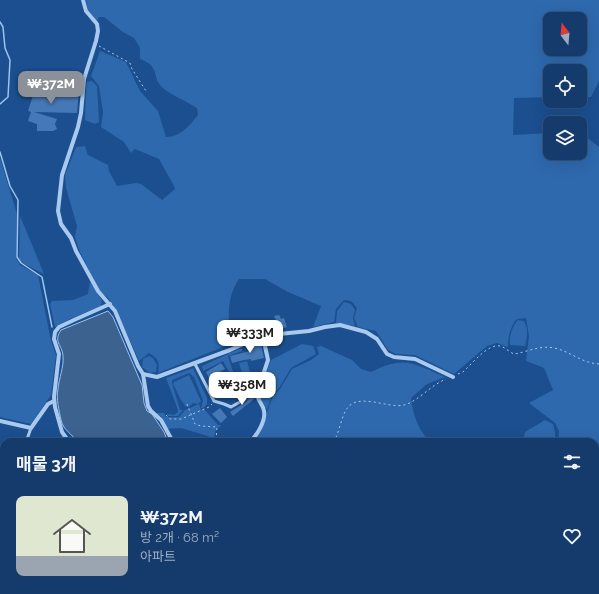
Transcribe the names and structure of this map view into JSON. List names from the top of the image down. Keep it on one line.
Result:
{"north":"top","page":{"price":["₩372M","₩333M","₩358M"],"heading":"매물 3개","list":[{"name":"₩372M","note":"방 2개 · 68 m² · 아파트"}]}}
